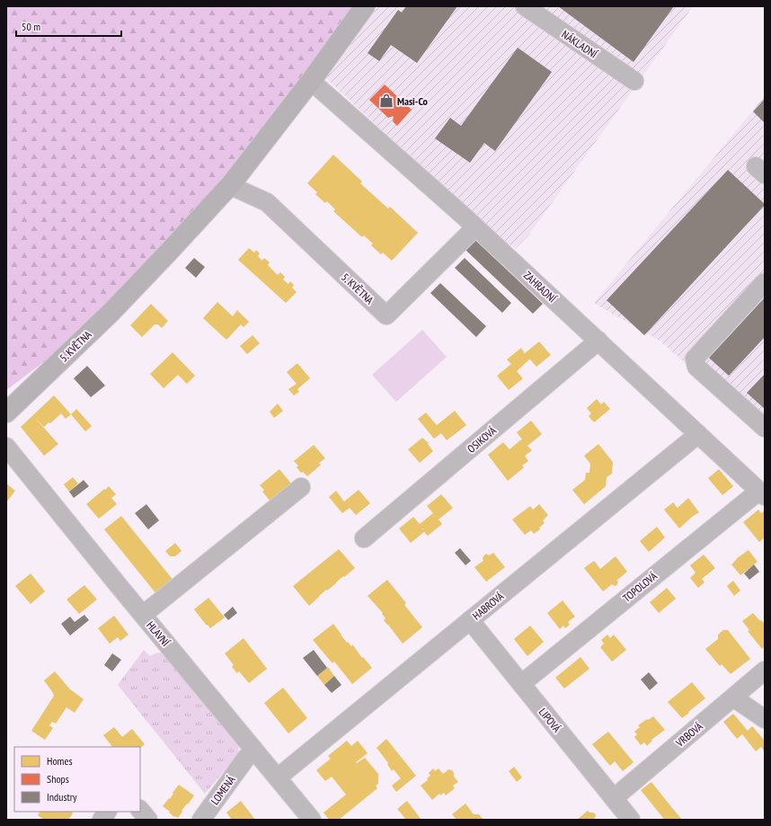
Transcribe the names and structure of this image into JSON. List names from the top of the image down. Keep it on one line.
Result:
{"streets":{"main road":["5. KVĚTNA"],"street":["NÁKLADNÍ","ZAHRADNÍ","OSIKOVÁ","TOPOLOVÁ","HABROVÁ","HLAVNÍ","LIPOVÁ","VRBOVÁ","LOMENÁ"]},"crossings":[["ZAHRADNÍ","5. KVĚTNA"],["ZAHRADNÍ","OSIKOVÁ"],["ZAHRADNÍ","TOPOLOVÁ"],["ZAHRADNÍ","HABROVÁ"],["TOPOLOVÁ","LIPOVÁ"],["HABROVÁ","HLAVNÍ"],["HABROVÁ","LIPOVÁ"],["HLAVNÍ","LOMENÁ"],["LIPOVÁ","VRBOVÁ"]],"places":{"shop":["Masi-Co"]},"legend":["Homes","Shops","Industry"],"scale_bar":"50 m"}
